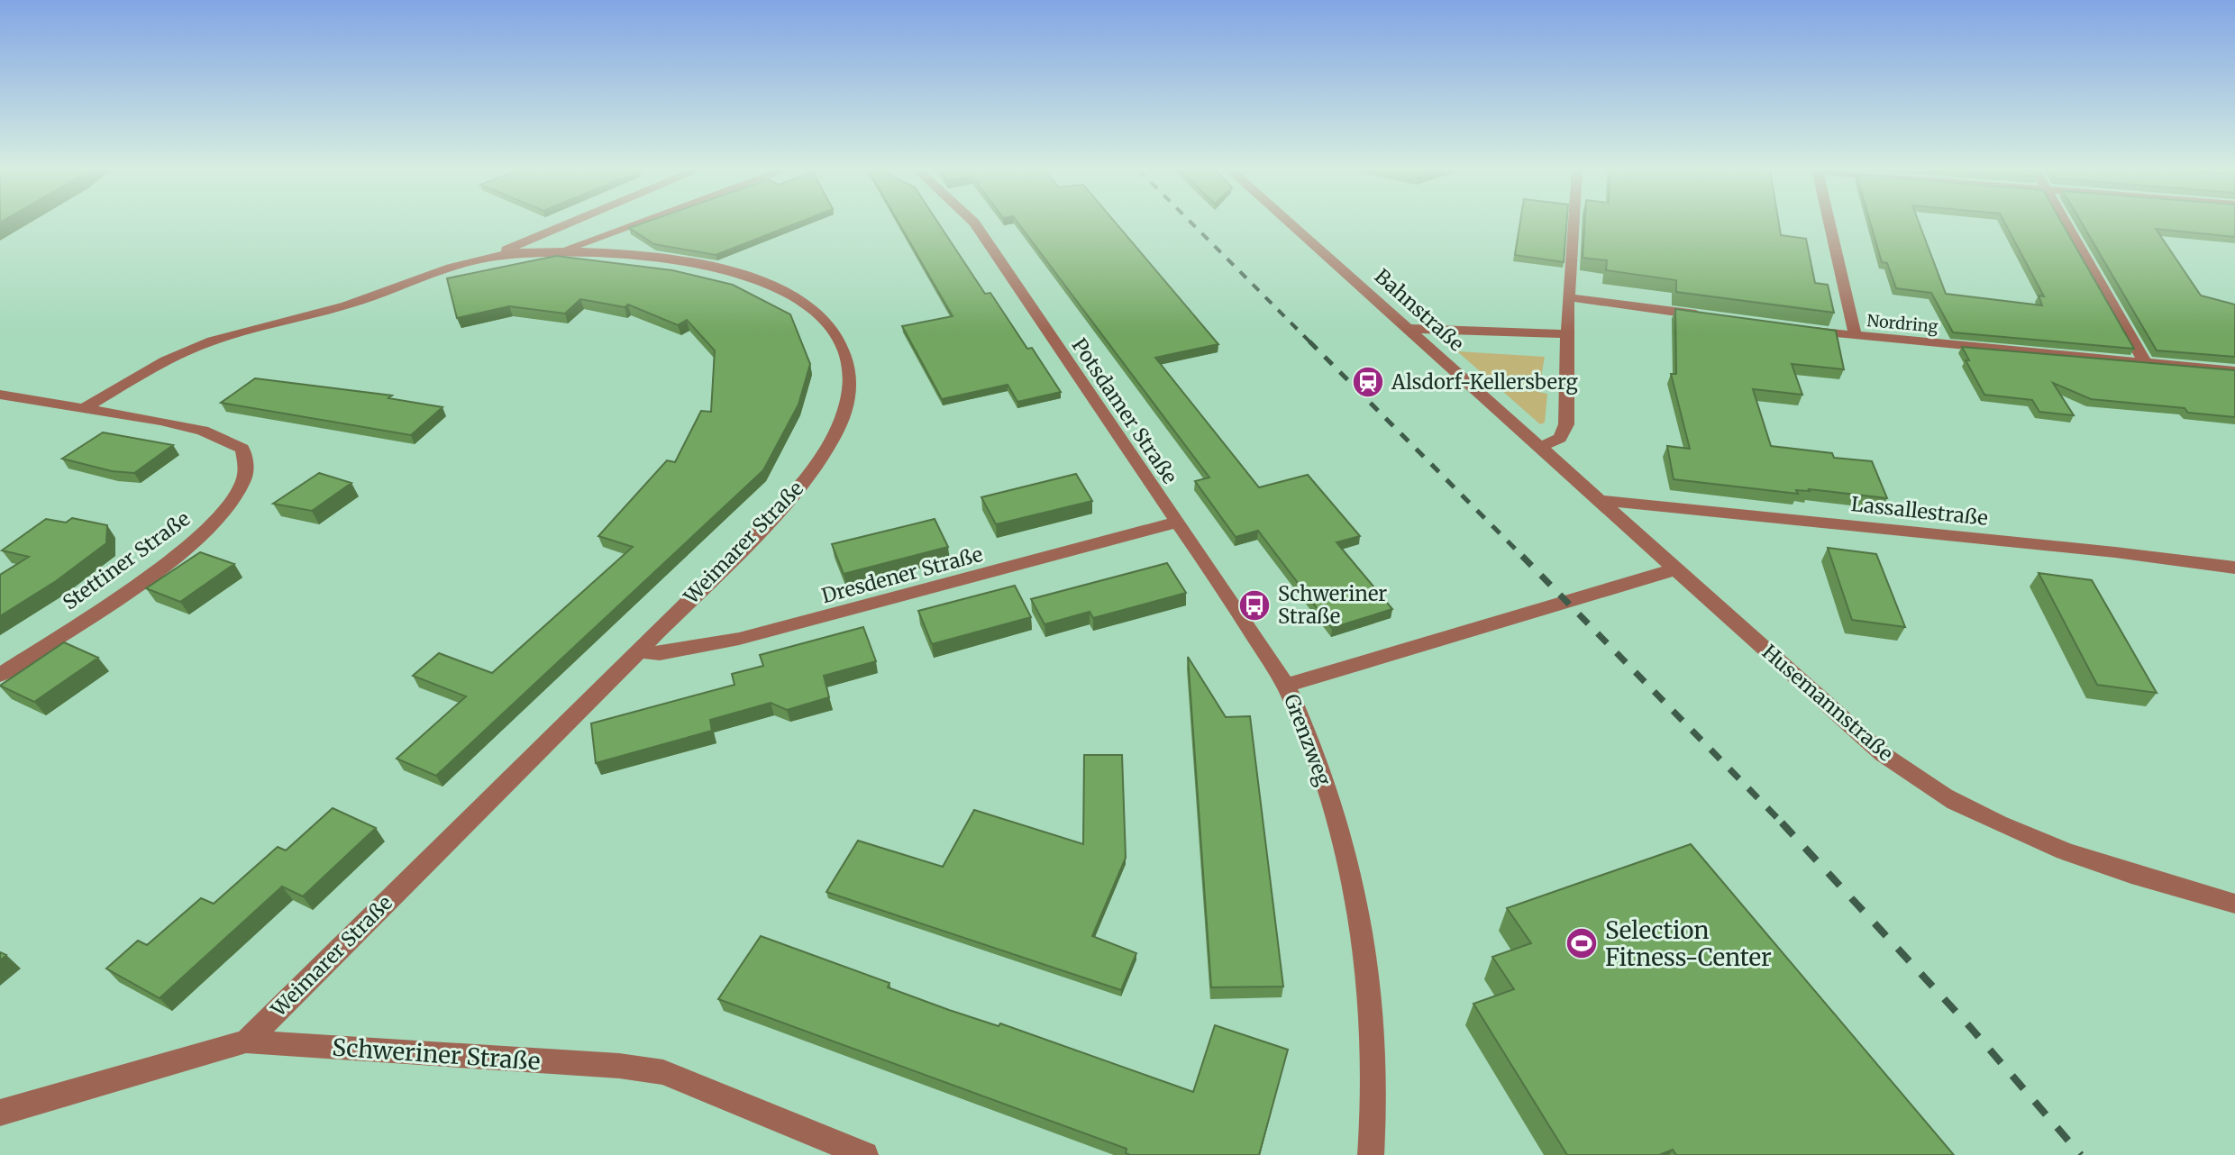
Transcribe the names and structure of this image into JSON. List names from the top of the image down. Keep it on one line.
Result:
{"streets":{"street":["Bahnstraße","Nordring","Potsdamer Straße","Lassallestraße","Weimarer Straße","Stettiner Straße","Dresdener Straße","Husemannstraße","Grenzweg","Schweriner Straße"]},"crossings":[["Bahnstraße","Lassallestraße"],["Bahnstraße","Husemannstraße"],["Bahnstraße","Grenzweg"],["Potsdamer Straße","Dresdener Straße"],["Potsdamer Straße","Grenzweg"],["Weimarer Straße","Stettiner Straße"],["Weimarer Straße","Dresdener Straße"],["Weimarer Straße","Schweriner Straße"],["Husemannstraße","Grenzweg"]],"places":{"station":["Alsdorf-Kellersberg"],"bus stop":["Schweriner Straße"],"sports":["Selection Fitness-Center"]}}
